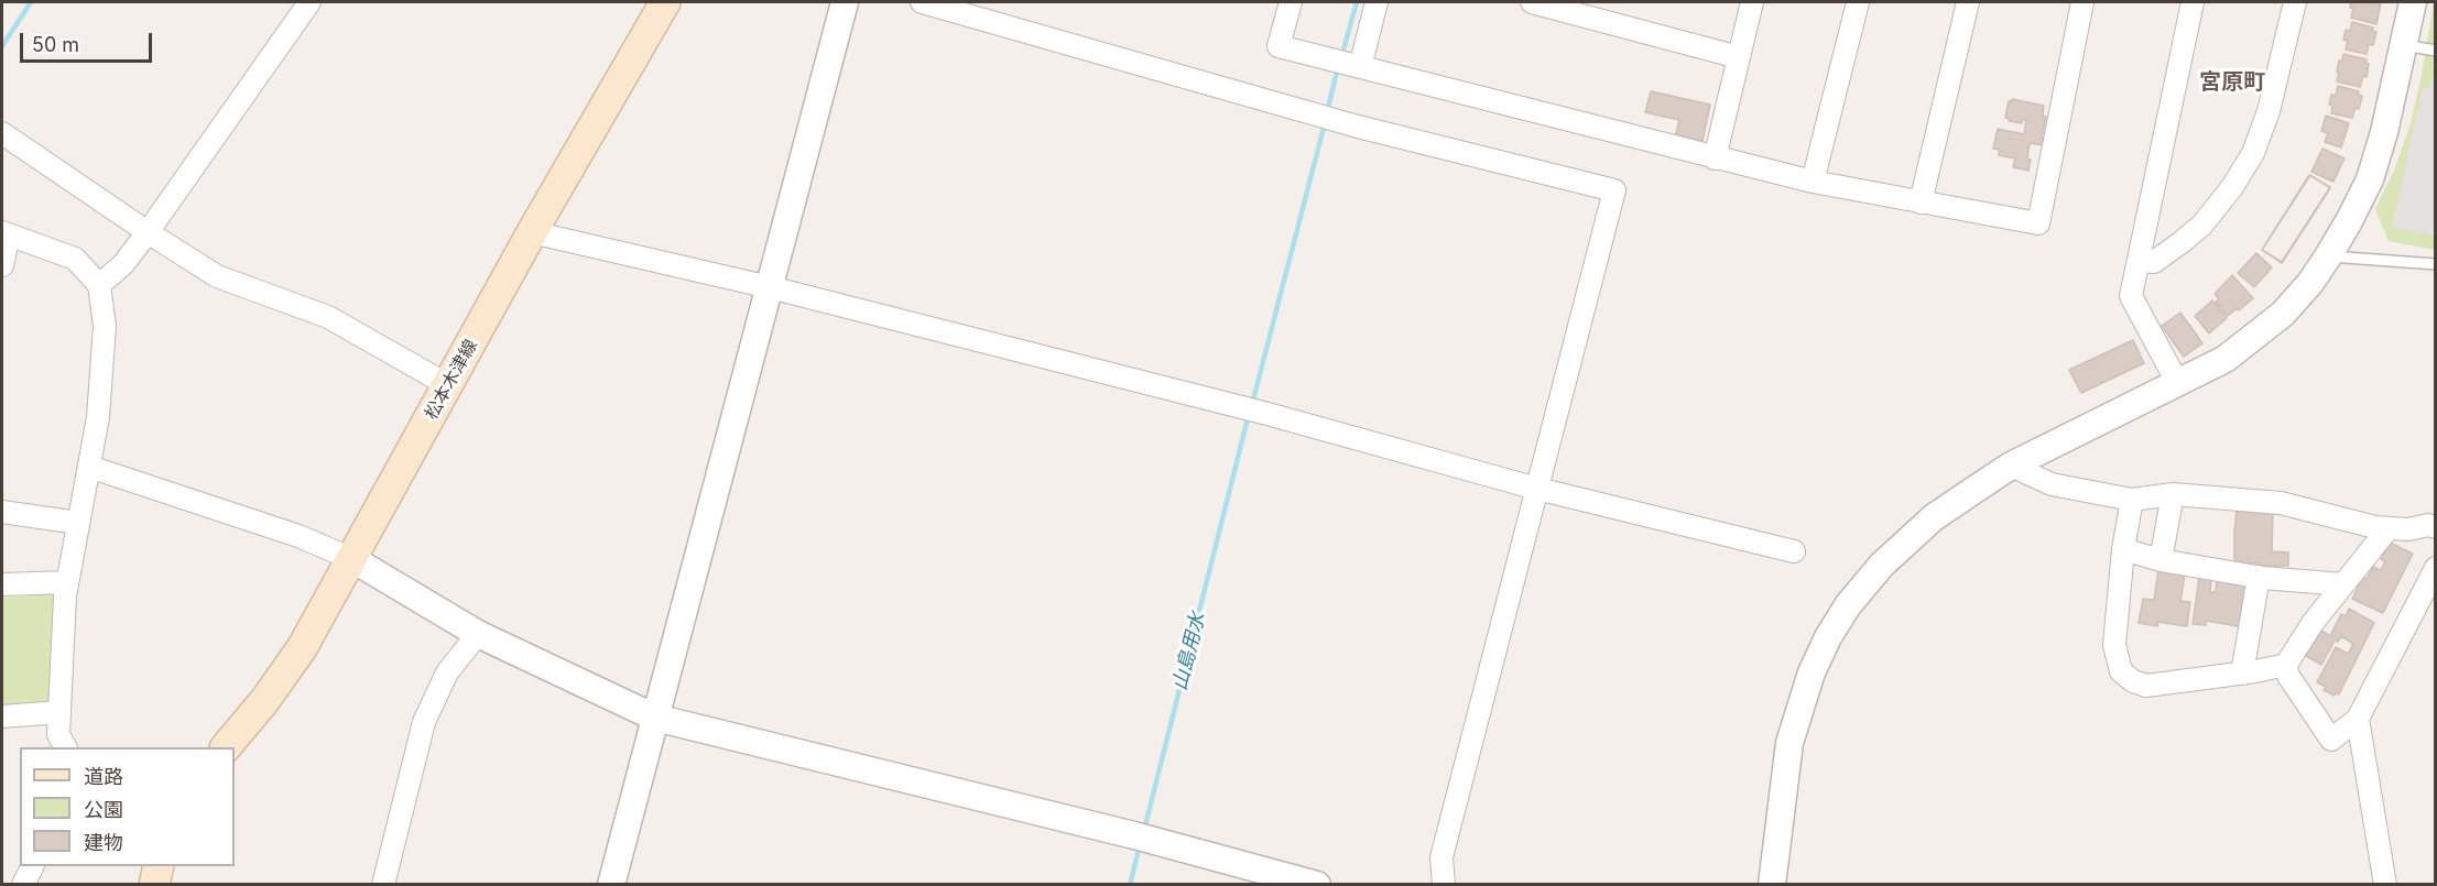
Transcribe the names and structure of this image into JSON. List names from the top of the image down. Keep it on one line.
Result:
{"streets":{"main road":["松本木津線"]},"districts":["宮原町"],"water":["山島用水"],"legend":["道路","公園","建物"],"scale_bar":"50 m"}
